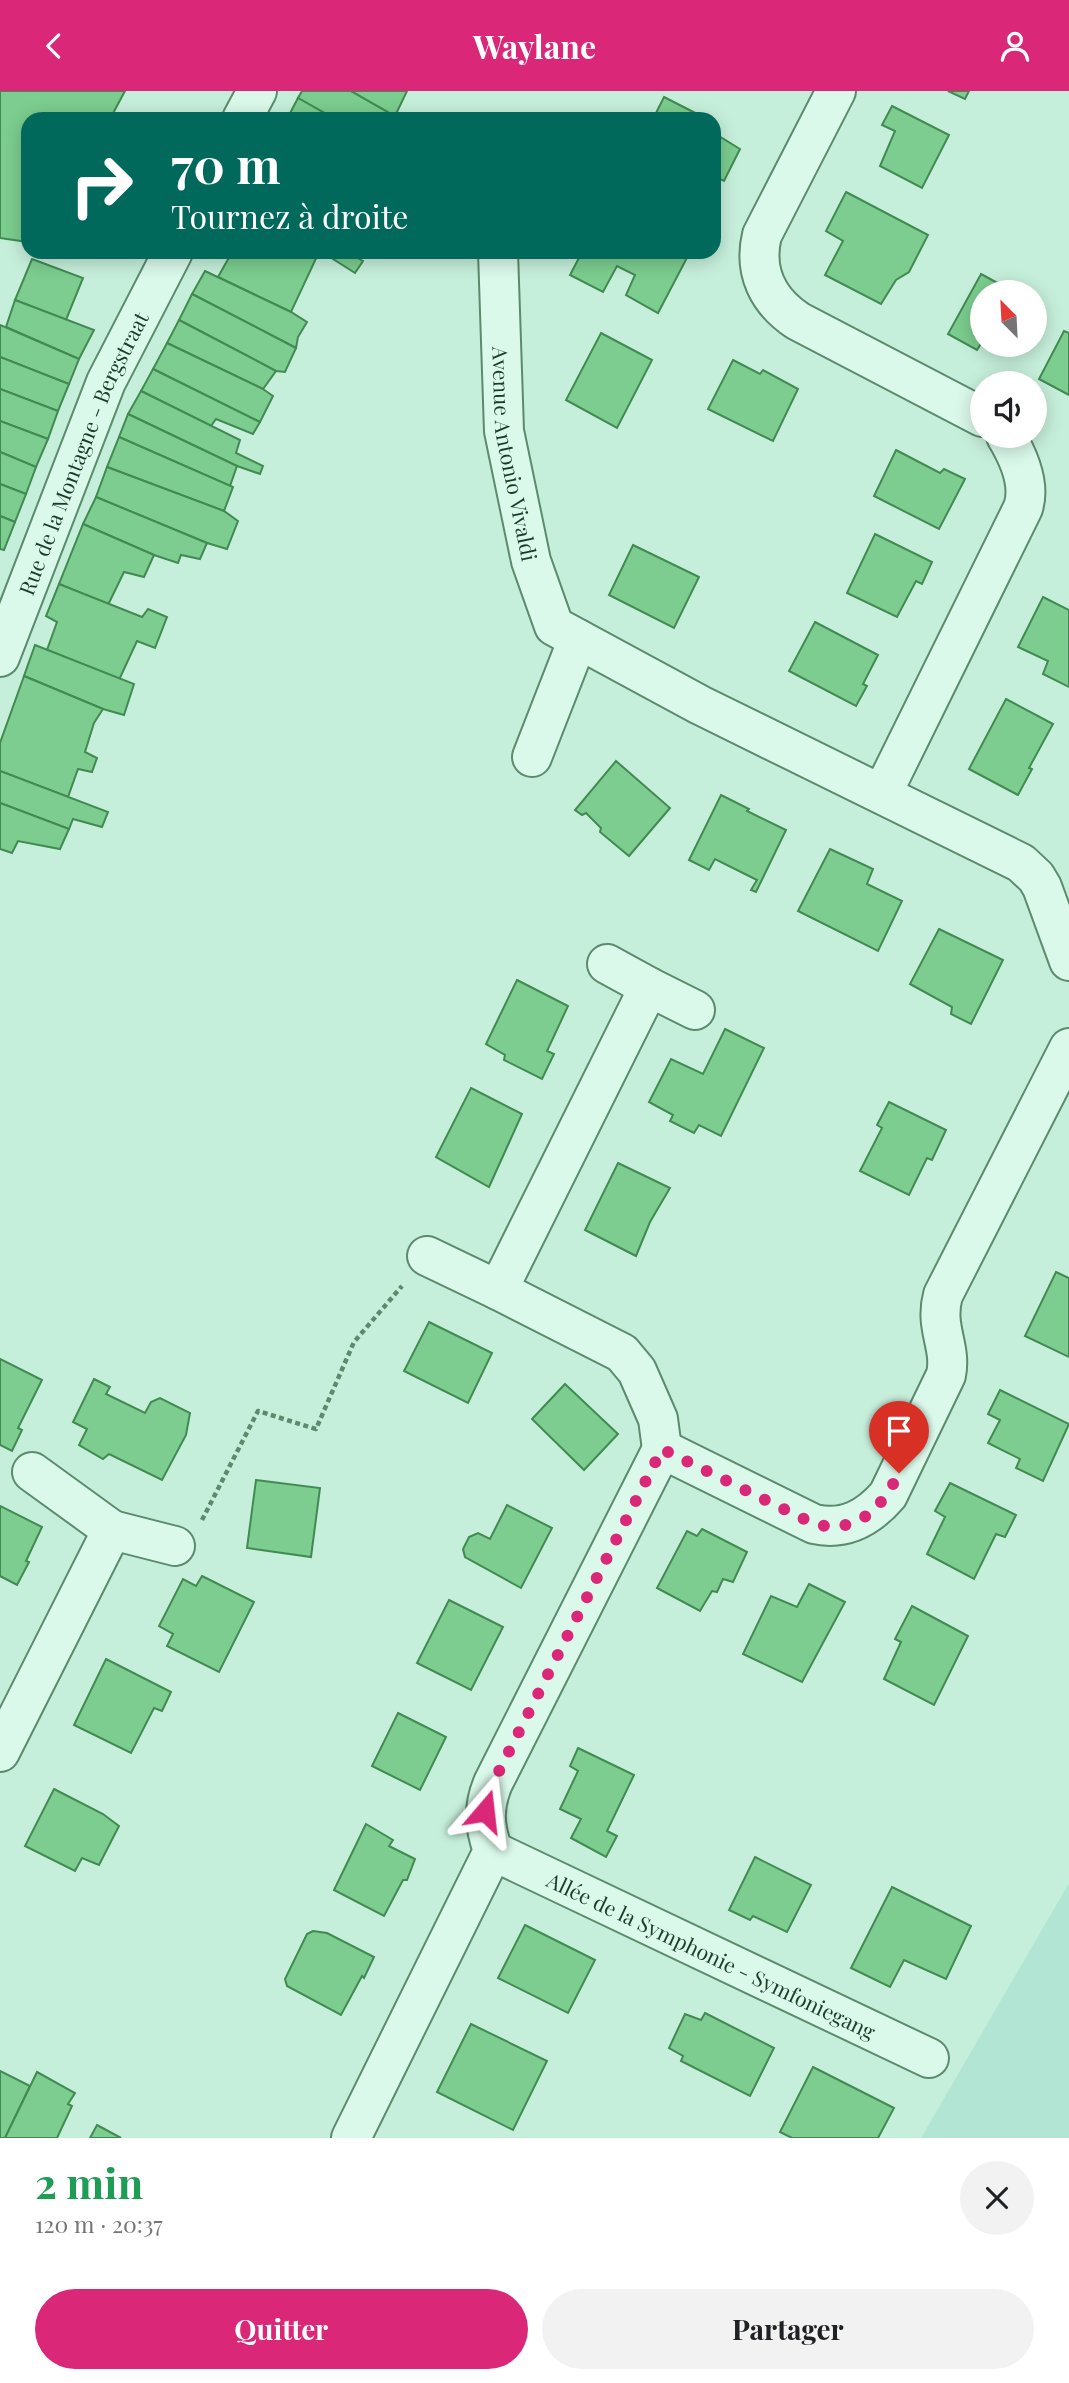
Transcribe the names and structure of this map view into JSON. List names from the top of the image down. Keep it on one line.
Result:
{"streets":{"street":["Rue de la Montagne - Bergstraat","Avenue Antonio Vivaldi","Allée de la Symphonie - Symfoniegang"]},"north":"top left","page":{"header":"Waylane","turn":["70 m","Tournez à droite"],"heading":["2 min","120 m · 20:37"],"buttons":["Quitter","Partager"]}}
